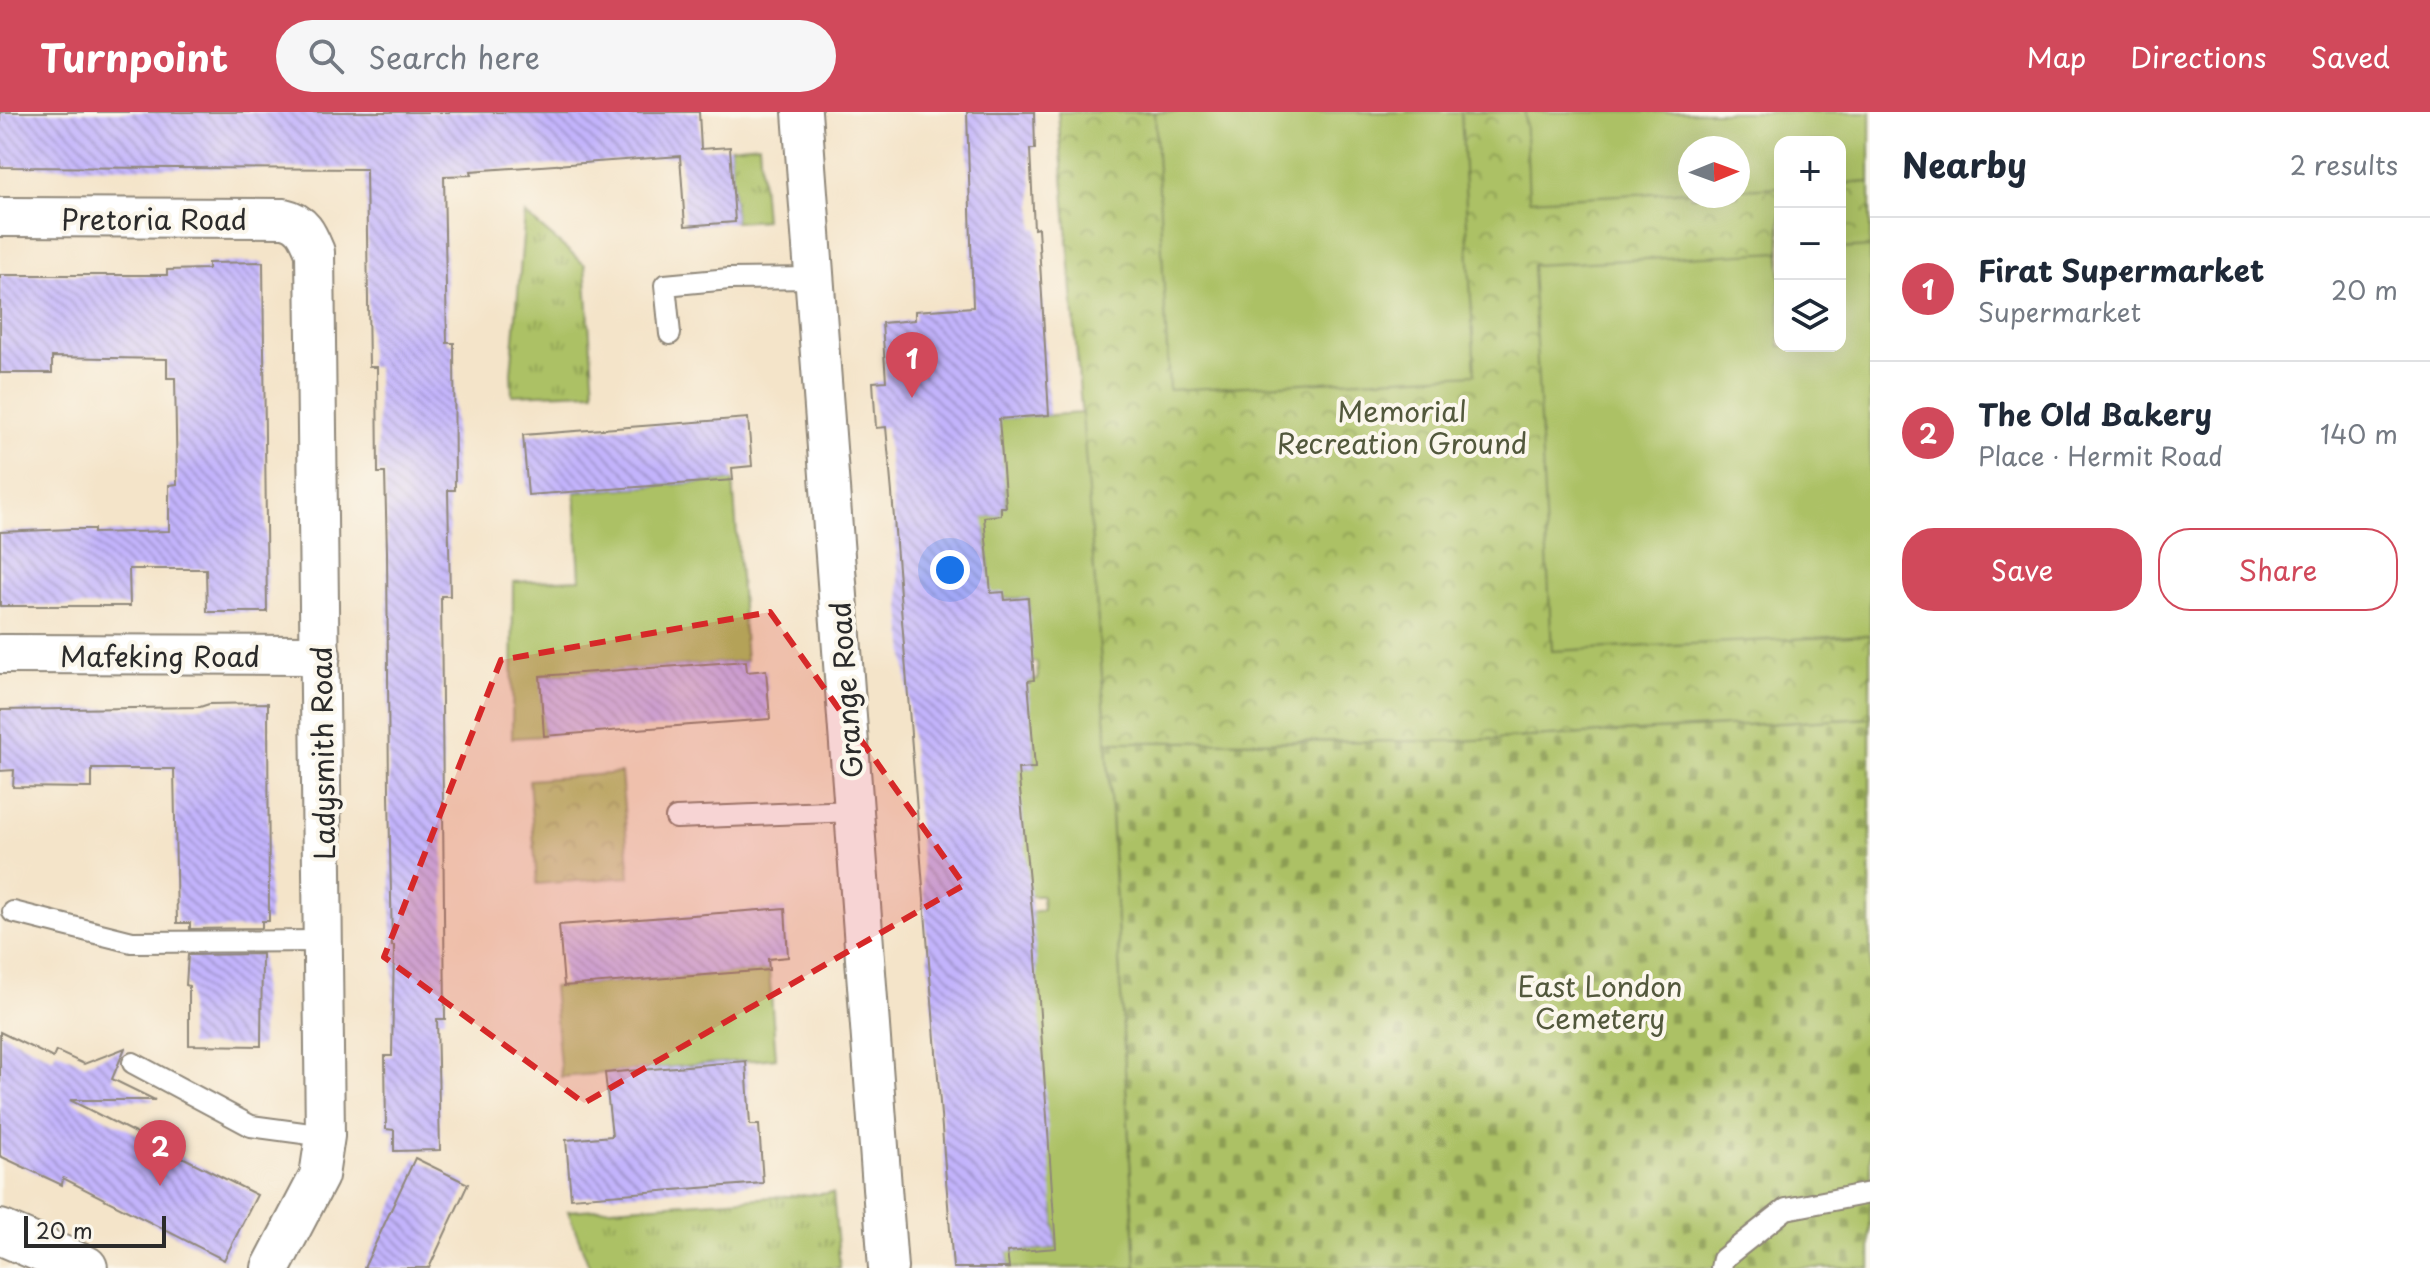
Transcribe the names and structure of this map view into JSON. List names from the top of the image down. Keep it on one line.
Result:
{"streets":{"street":["Pretoria Road","Mafeking Road","Grange Road","Ladysmith Road"]},"crossings":[["Pretoria Road","Ladysmith Road"],["Mafeking Road","Ladysmith Road"]],"parks":["Memorial Recreation Ground","East London Cemetery"],"scale_bar":"20 m","north":"right","page":{"header":"Turnpoint","search":"Search here","nav":["Map","Directions","Saved"],"heading":["Nearby","2 results"],"map_buttons":["+","−"],"list":[{"mark":"1","name":"Firat Supermarket","note":"Supermarket","value":"20 m"},{"mark":"2","name":"The Old Bakery","note":"Place · Hermit Road","value":"140 m"}],"pins":["1","2"],"buttons":["Save","Share"],"scale":"20 m"}}
